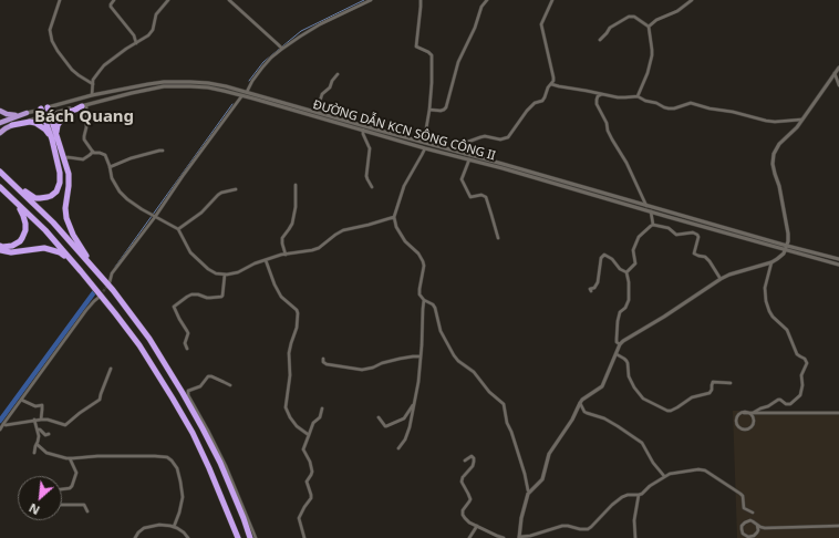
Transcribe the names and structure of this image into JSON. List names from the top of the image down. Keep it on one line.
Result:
{"streets":{"street":["ĐƯỜNG DẪN KCN SÔNG CÔNG II"]},"districts":["Bách Quang"],"north":"bottom left"}
